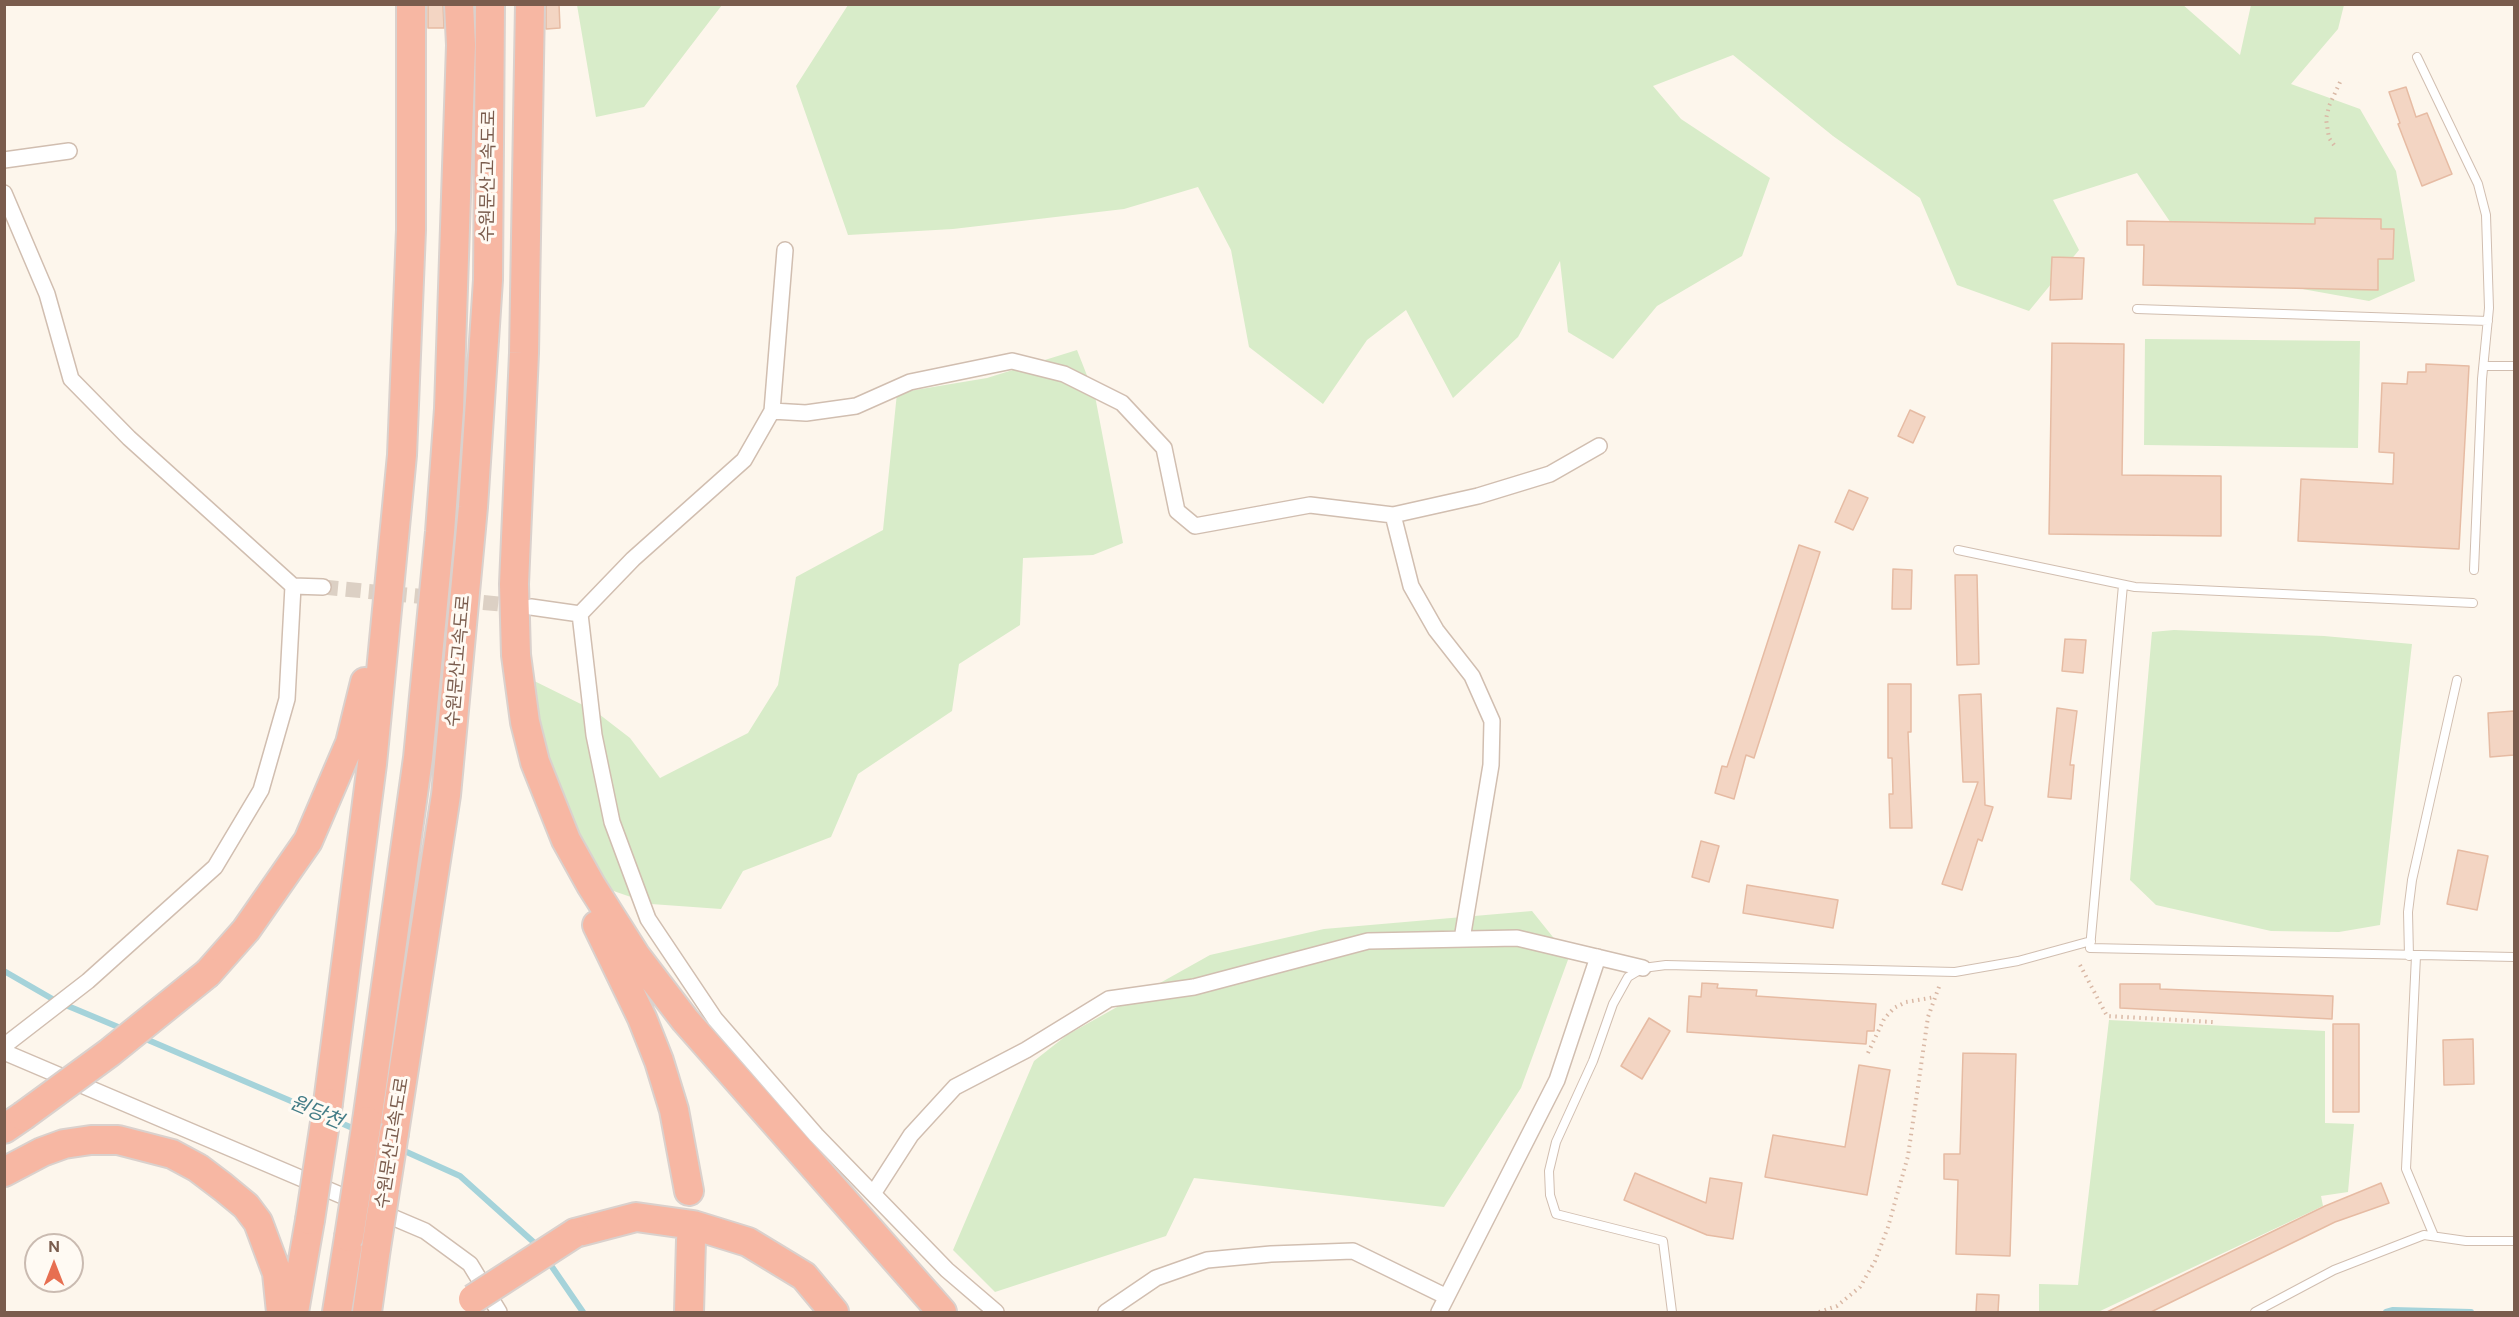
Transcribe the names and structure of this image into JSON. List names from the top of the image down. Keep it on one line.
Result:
{"streets":{"highway":["수원문산고속도로"]},"water":["원당천"],"north":"top"}
